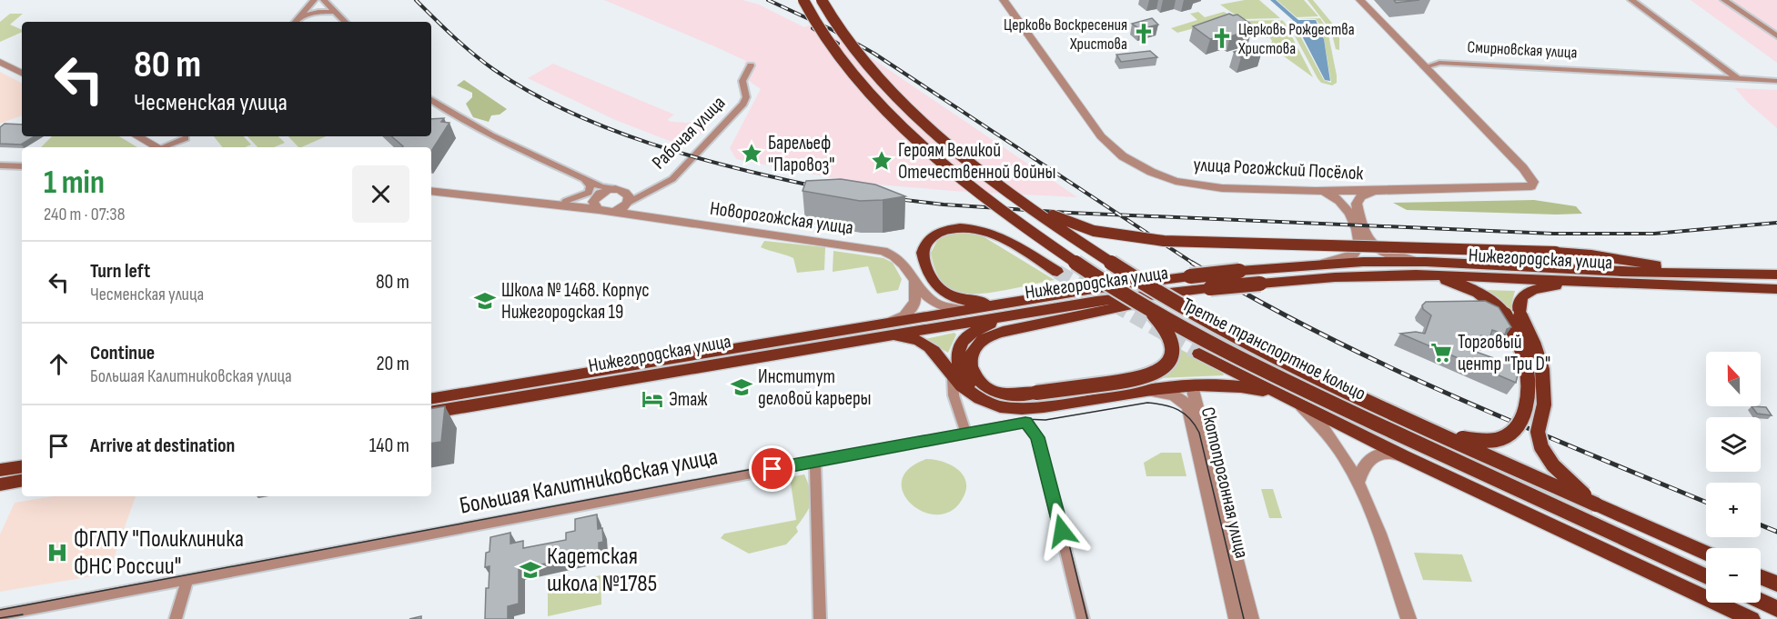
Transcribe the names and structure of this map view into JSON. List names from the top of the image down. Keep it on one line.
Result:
{"streets":{"main road":["Нижегородская улица","Третье транспортное кольцо"],"street":["Смирновская улица","Рабочая улица","улица Рогожский Посёлок","Новорогожская улица","Большая Калитниковская улица","Скотопрогонная улица"]},"crossings":[["Смирновская улица","улица Рогожский Посёлок"],["Новорогожская улица","Нижегородская улица"]],"places":{"church":["Церковь Воскресения Христова","Церковь Рождества Христова"],"place":["Барельеф \"Паровоз\"","Героям Великой Отечественной войны"],"school or university":["Школа № 1468. Корпус Нижегородская 19","Институт деловой карьеры","Кадетская школа №1785"],"supermarket":["Торговый центр \"Три D\""],"hotel":["Этаж"],"hospital":["ФГЛПУ \"Поликлиника ФНС России\""]},"north":"top","page":{"turn":["80 m","Чесменская улица"],"heading":["1 min","240 m · 07:38"],"list":[{"name":"Turn left","note":"Чесменская улица","value":"80 m"},{"name":"Continue","note":"Большая Калитниковская улица","value":"20 m"},{"name":"Arrive at destination","value":"140 m"}],"map_buttons":["+","−"]}}
